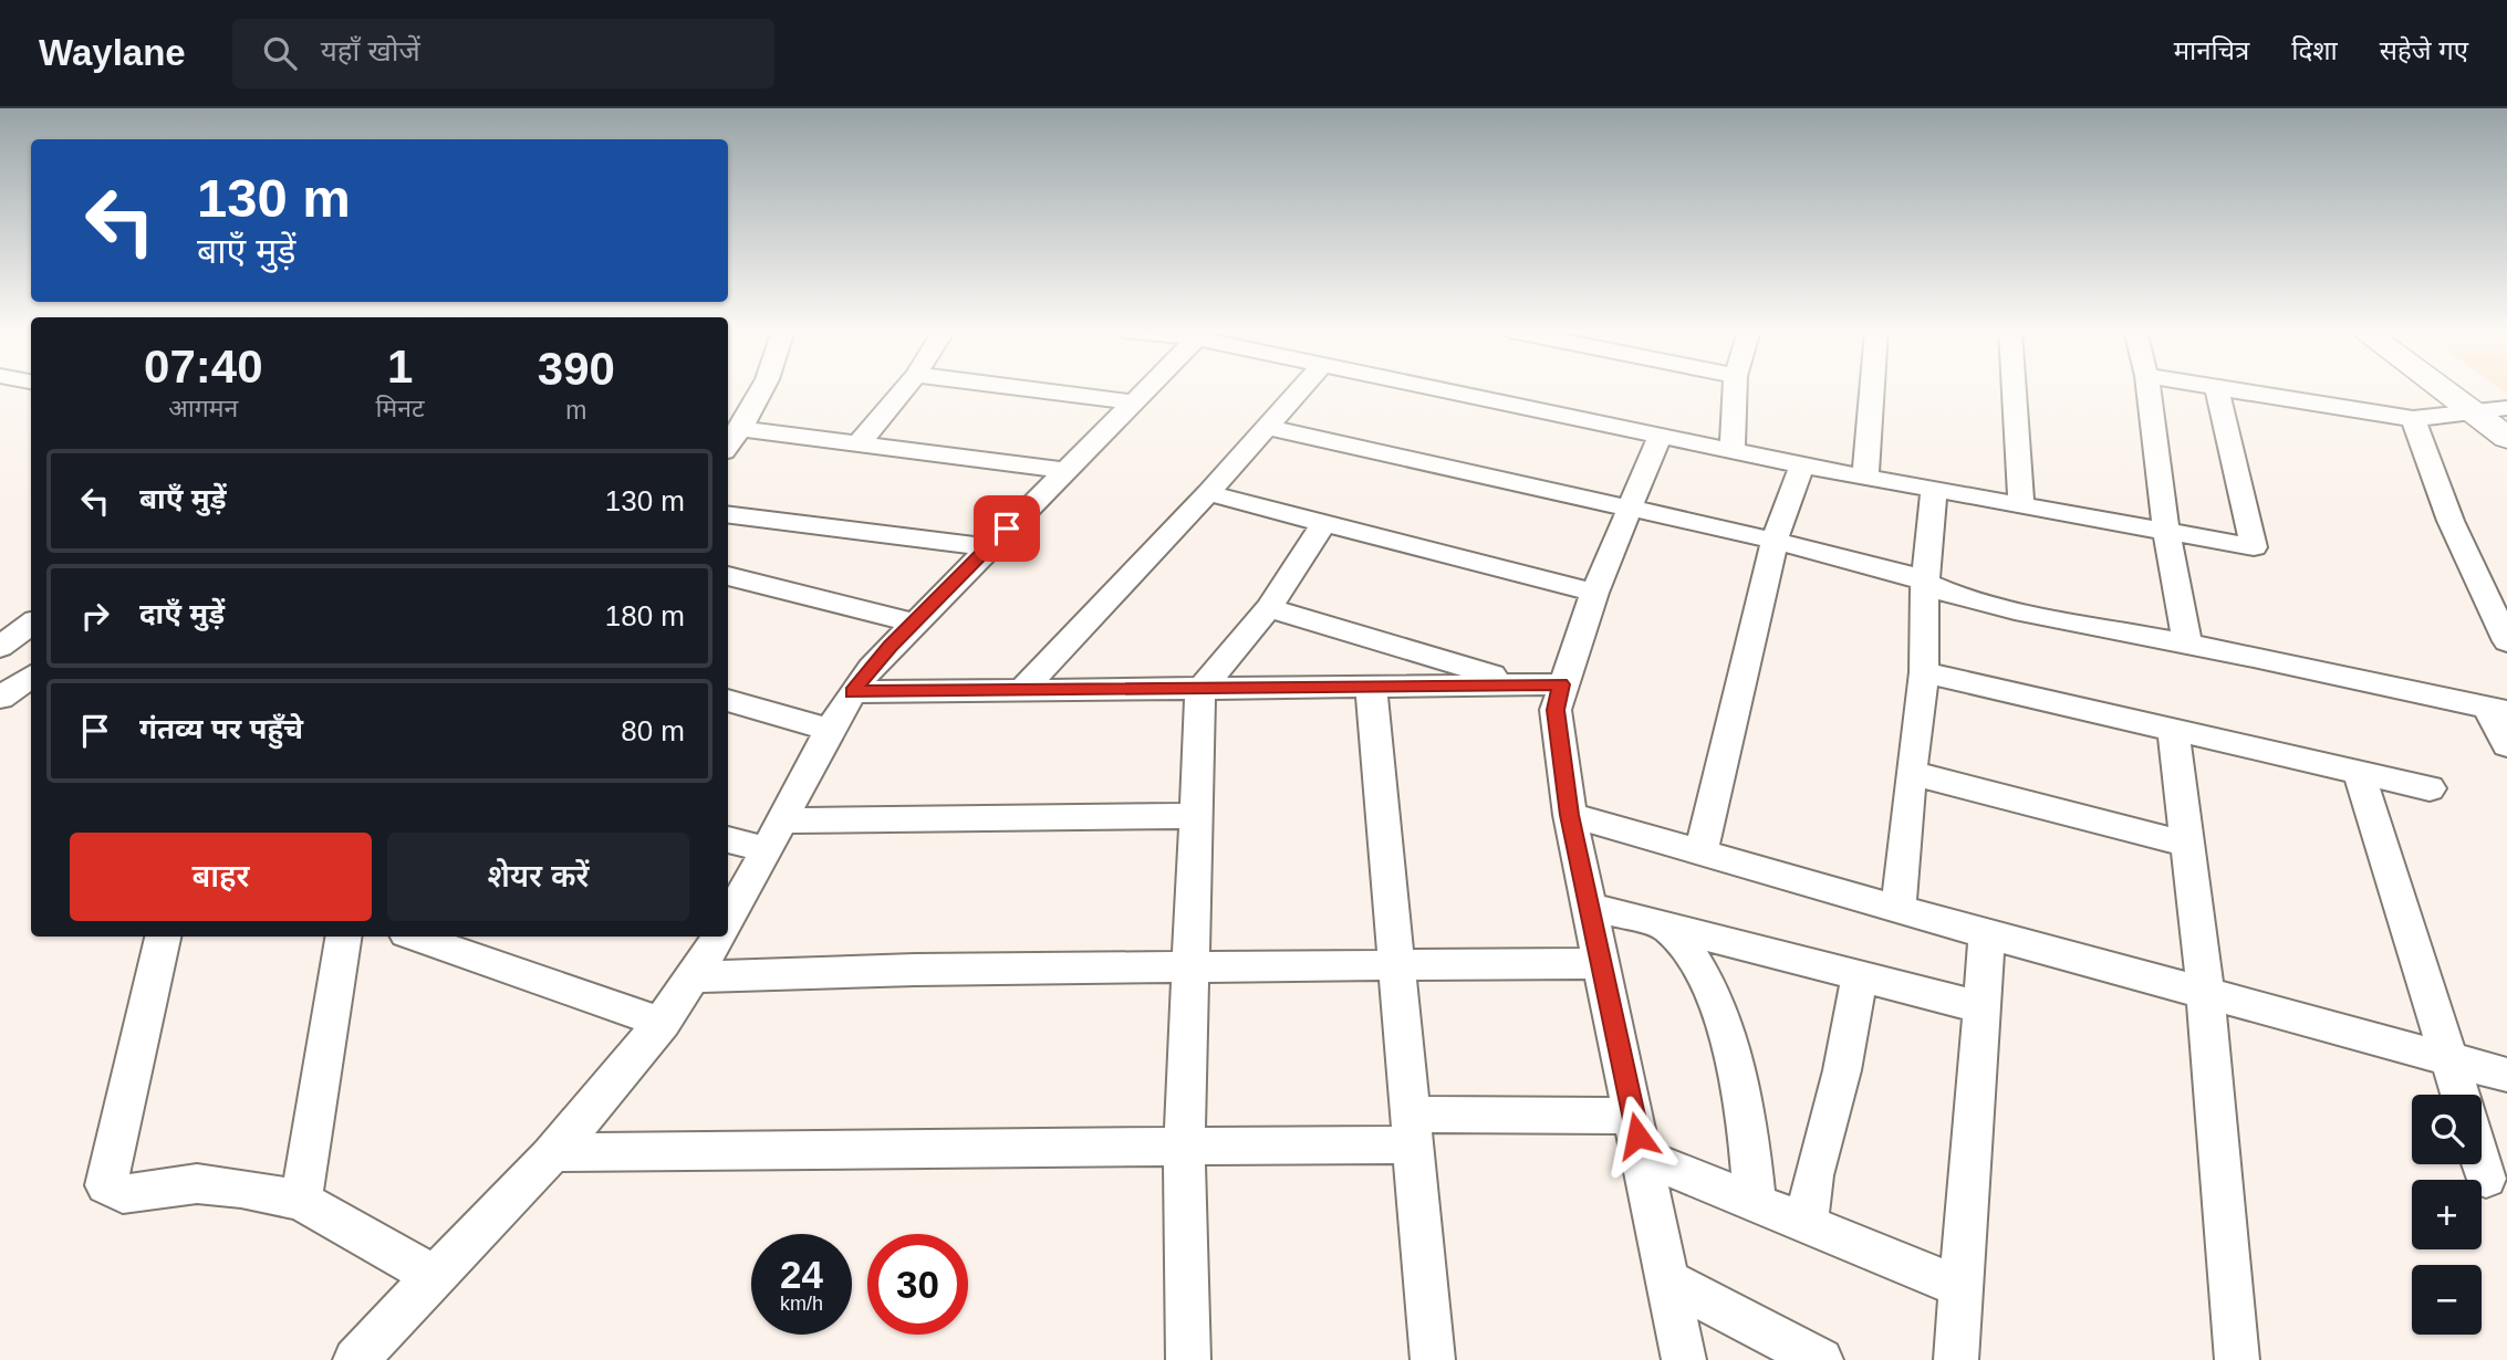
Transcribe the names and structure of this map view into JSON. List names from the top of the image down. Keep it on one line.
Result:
{"page":{"header":"Waylane","search":"यहाँ खोजें","nav":["मानचित्र","दिशा","सहेजे गए"],"turn":["130 m","बाएँ मुड़ें"],"eta":["07:40","आगमन","1","मिनट","390","m"],"list":[{"name":"बाएँ मुड़ें","value":"130 m"},{"name":"दाएँ मुड़ें","value":"180 m"},{"name":"गंतव्य पर पहुँचे","value":"80 m"}],"buttons":["बाहर","शेयर करें"],"map_buttons":["+","−"],"speed":"24 km/h","limit":"30"}}
